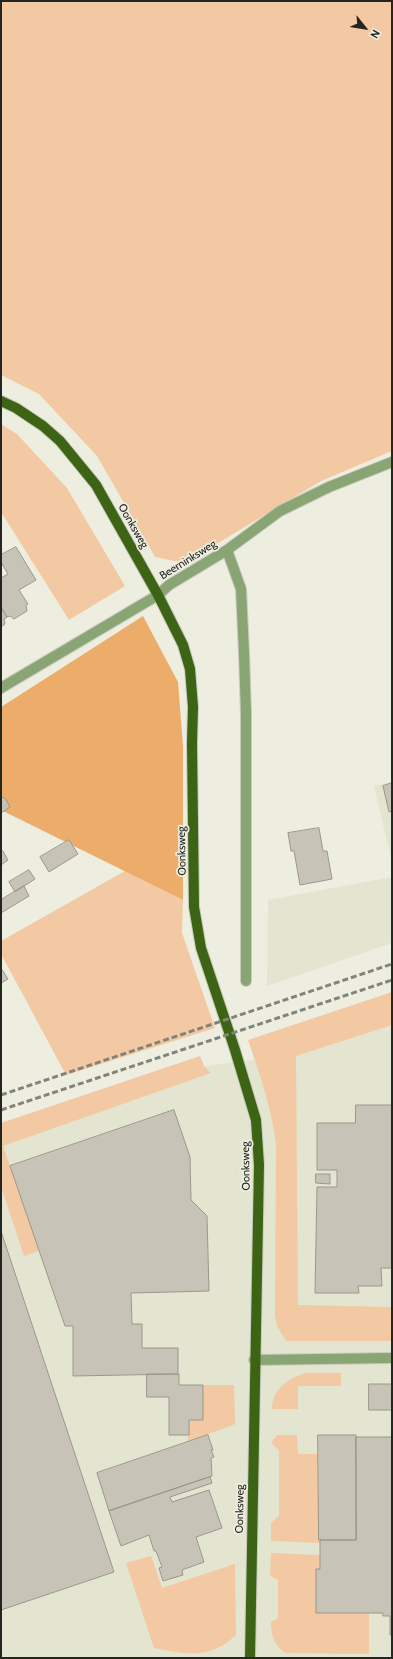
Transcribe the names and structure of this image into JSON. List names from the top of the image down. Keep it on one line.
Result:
{"streets":{"main road":["Oonksweg"],"street":["Beerninksweg"]},"crossings":[["Oonksweg","Beerninksweg"]],"north":"bottom right"}
